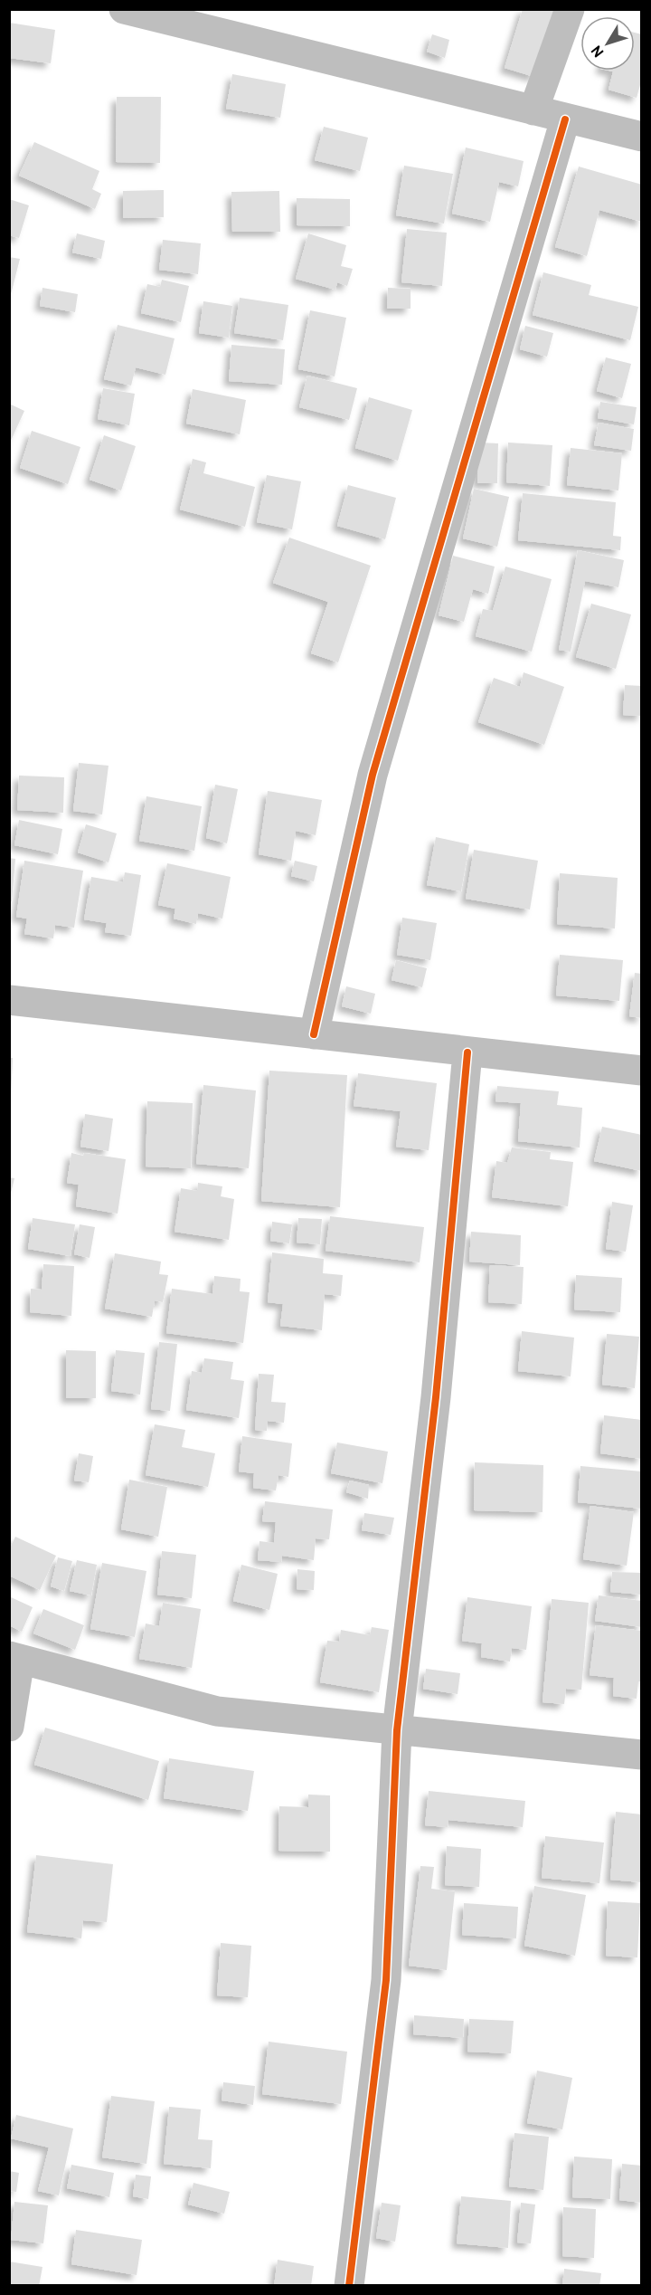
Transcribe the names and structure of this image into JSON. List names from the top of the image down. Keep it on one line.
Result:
{"north":"bottom left"}
